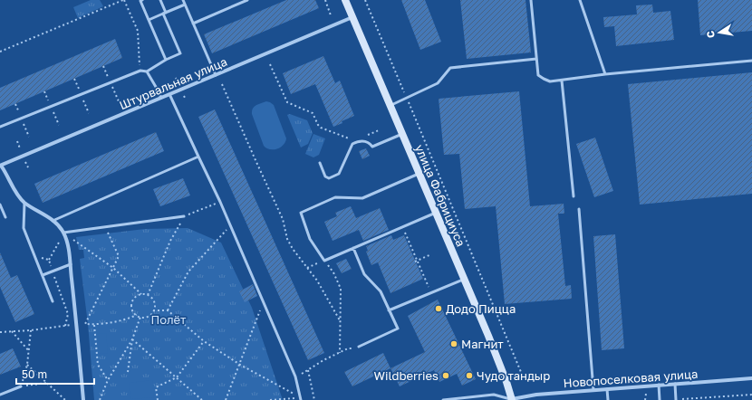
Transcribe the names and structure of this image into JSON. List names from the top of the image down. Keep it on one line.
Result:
{"streets":{"main road":["улица Фабрициуса"],"street":["Штурвальная улица","Новопоселковая улица"]},"crossings":[["Штурвальная улица","улица Фабрициуса"],["улица Фабрициуса","Новопоселковая улица"]],"parks":["Полёт"],"places":["Додо Пицца","Магнит","Wildberries","Чудо тандыр"],"scale_bar":"50 m","north":"left"}
